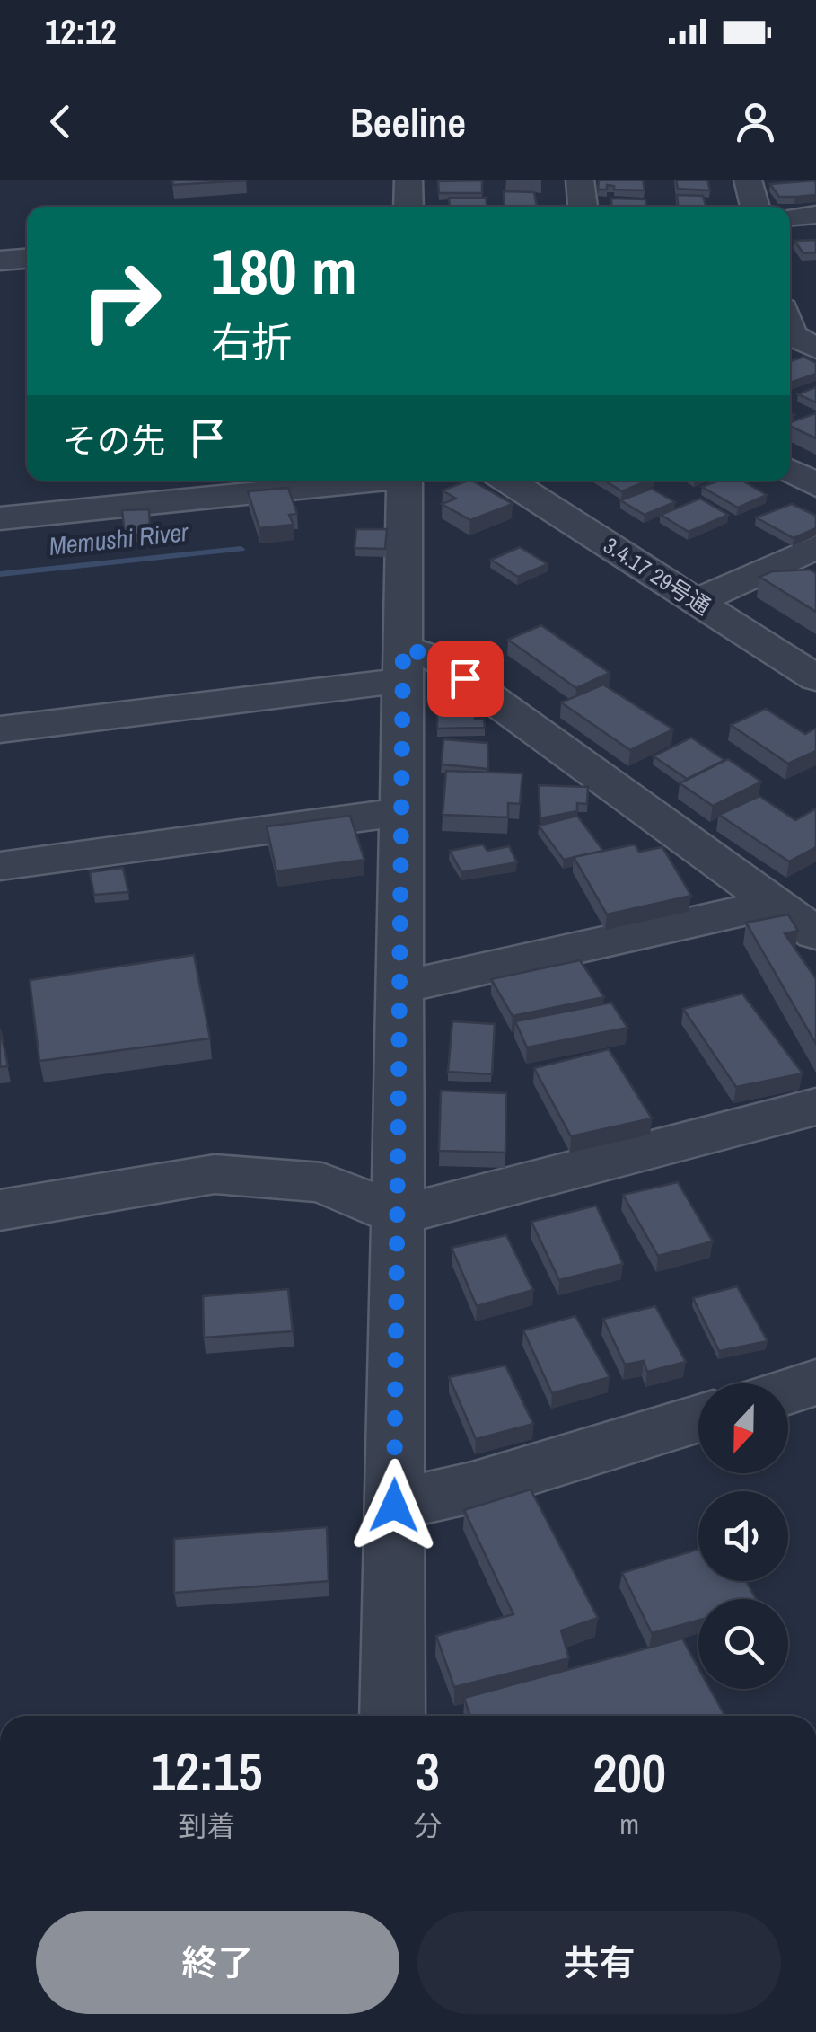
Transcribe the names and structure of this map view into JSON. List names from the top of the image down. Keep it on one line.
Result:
{"streets":{"street":["3.4.17 29号通"]},"water":["Memushi River"],"north":"bottom","page":{"status":"12:12","header":"Beeline","turn":["180 m","右折"],"then":"その先","eta":["12:15","到着","3","分","200","m"],"buttons":["終了","共有"]}}
